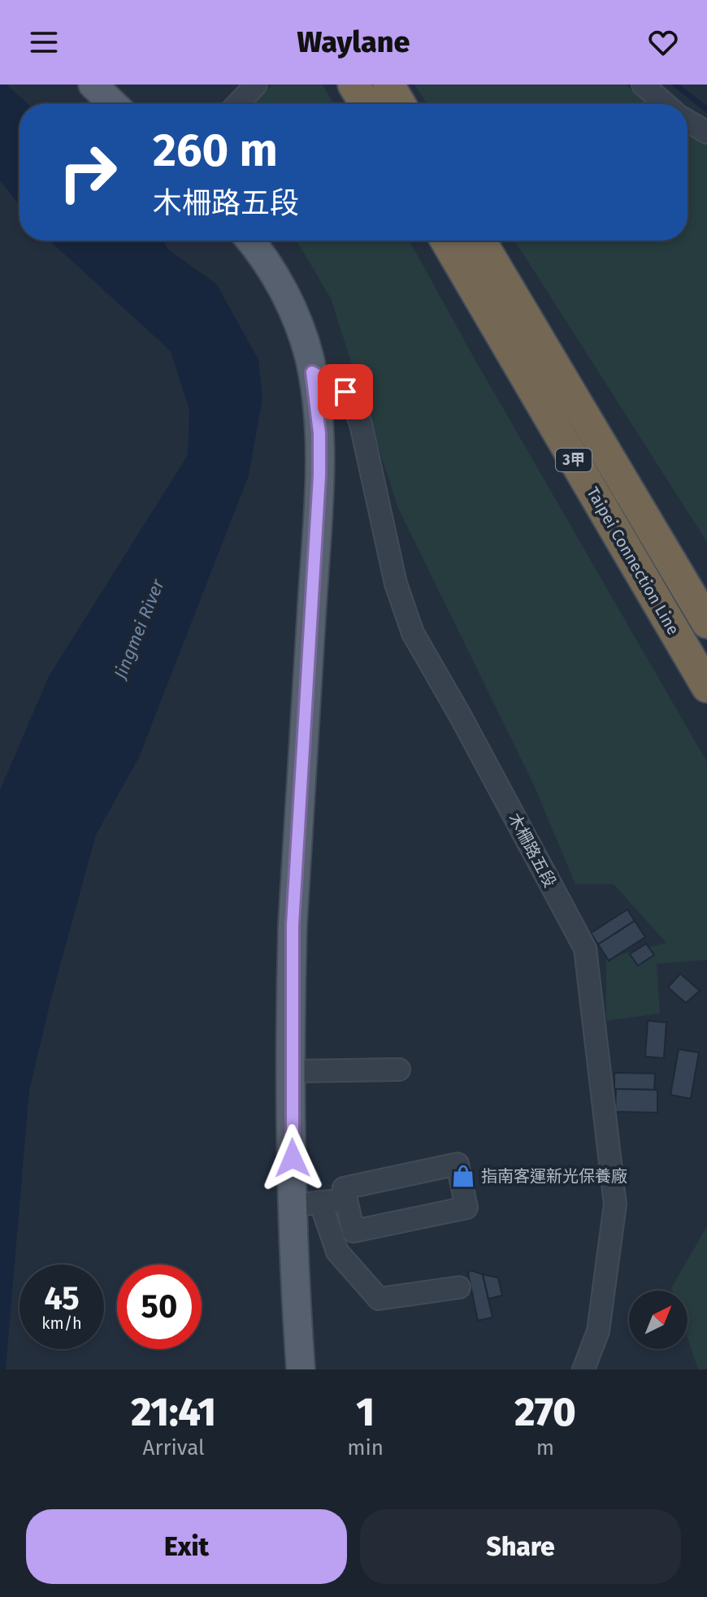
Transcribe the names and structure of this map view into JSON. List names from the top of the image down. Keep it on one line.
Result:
{"streets":{"highway":["3甲","Taipei Connection Line"],"street":["木柵路五段"]},"water":["Jingmei River"],"places":{"shop":["指南客運新光保養廠"]},"north":"top right","page":{"header":"Waylane","turn":["260 m","木柵路五段"],"speed":"45 km/h","limit":"50","eta":["21:41","Arrival","1","min","270","m"],"buttons":["Exit","Share"]}}
